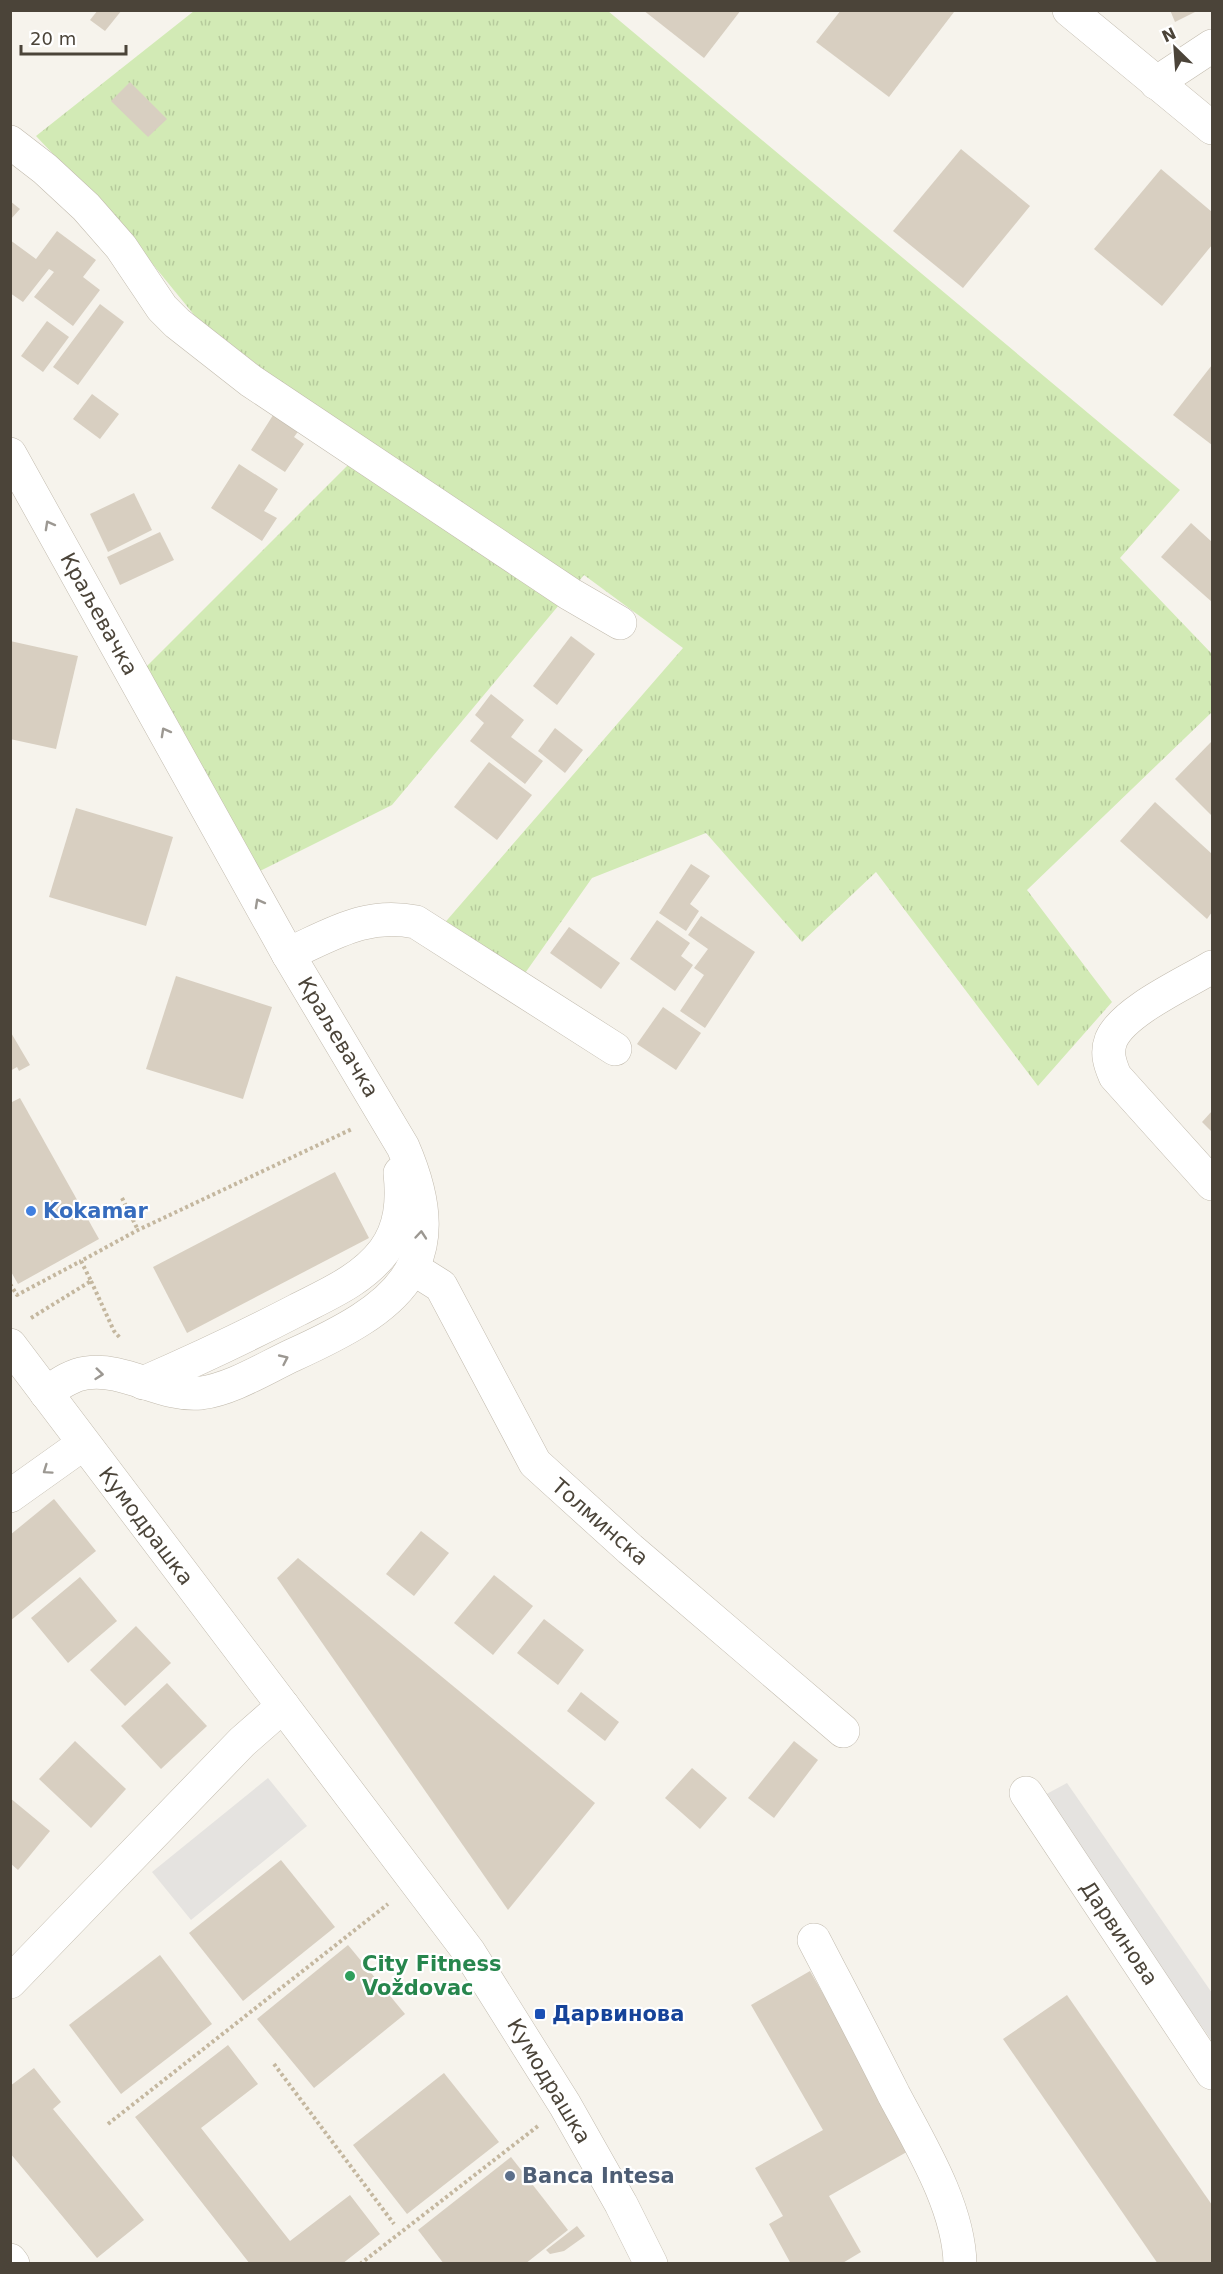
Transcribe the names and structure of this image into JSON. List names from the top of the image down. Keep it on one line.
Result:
{"streets":{"street":["Краљевачка","Толминска","Кумодрашка","Дарвинова"]},"crossings":[["Краљевачка","Толминска"],["Краљевачка","Кумодрашка"]],"places":{"other":["Kokamar","City Fitness Voždovac","Banca Intesa"],"transit":["Дарвинова"]},"scale_bar":"20 m","north":"top left"}
